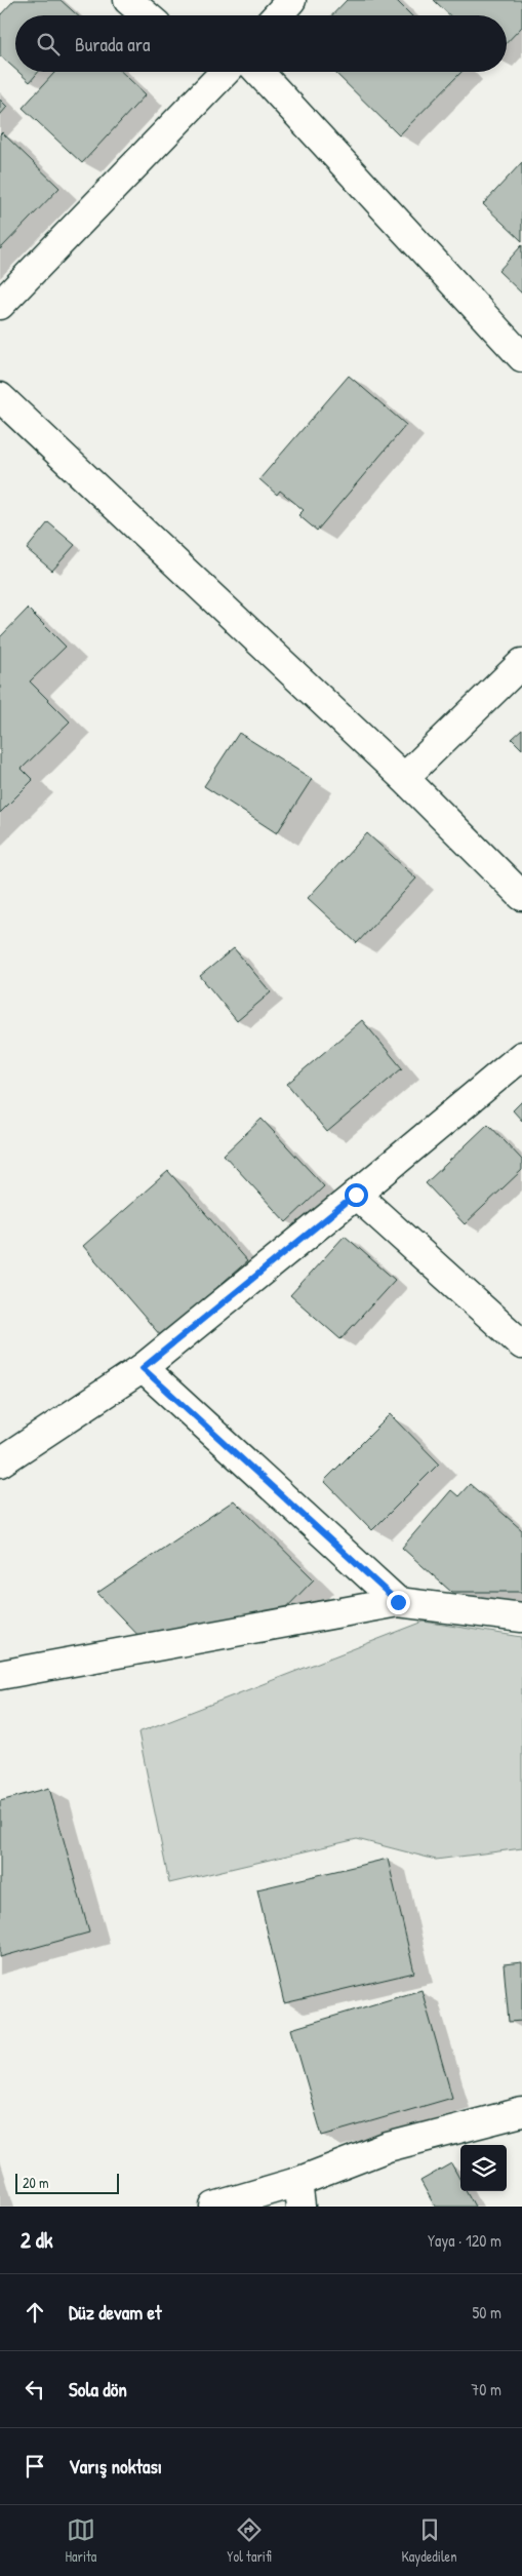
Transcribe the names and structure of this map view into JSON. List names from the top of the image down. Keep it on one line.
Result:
{"scale_bar":"20 m","page":{"search":"Burada ara","scale":"20 m","heading":["2 dk","Yaya · 120 m"],"list":[["Düz devam et","50 m"],["Sola dön","70 m"],"Varış noktası"],"nav":["Harita","Yol tarifi","Kaydedilen"]}}
